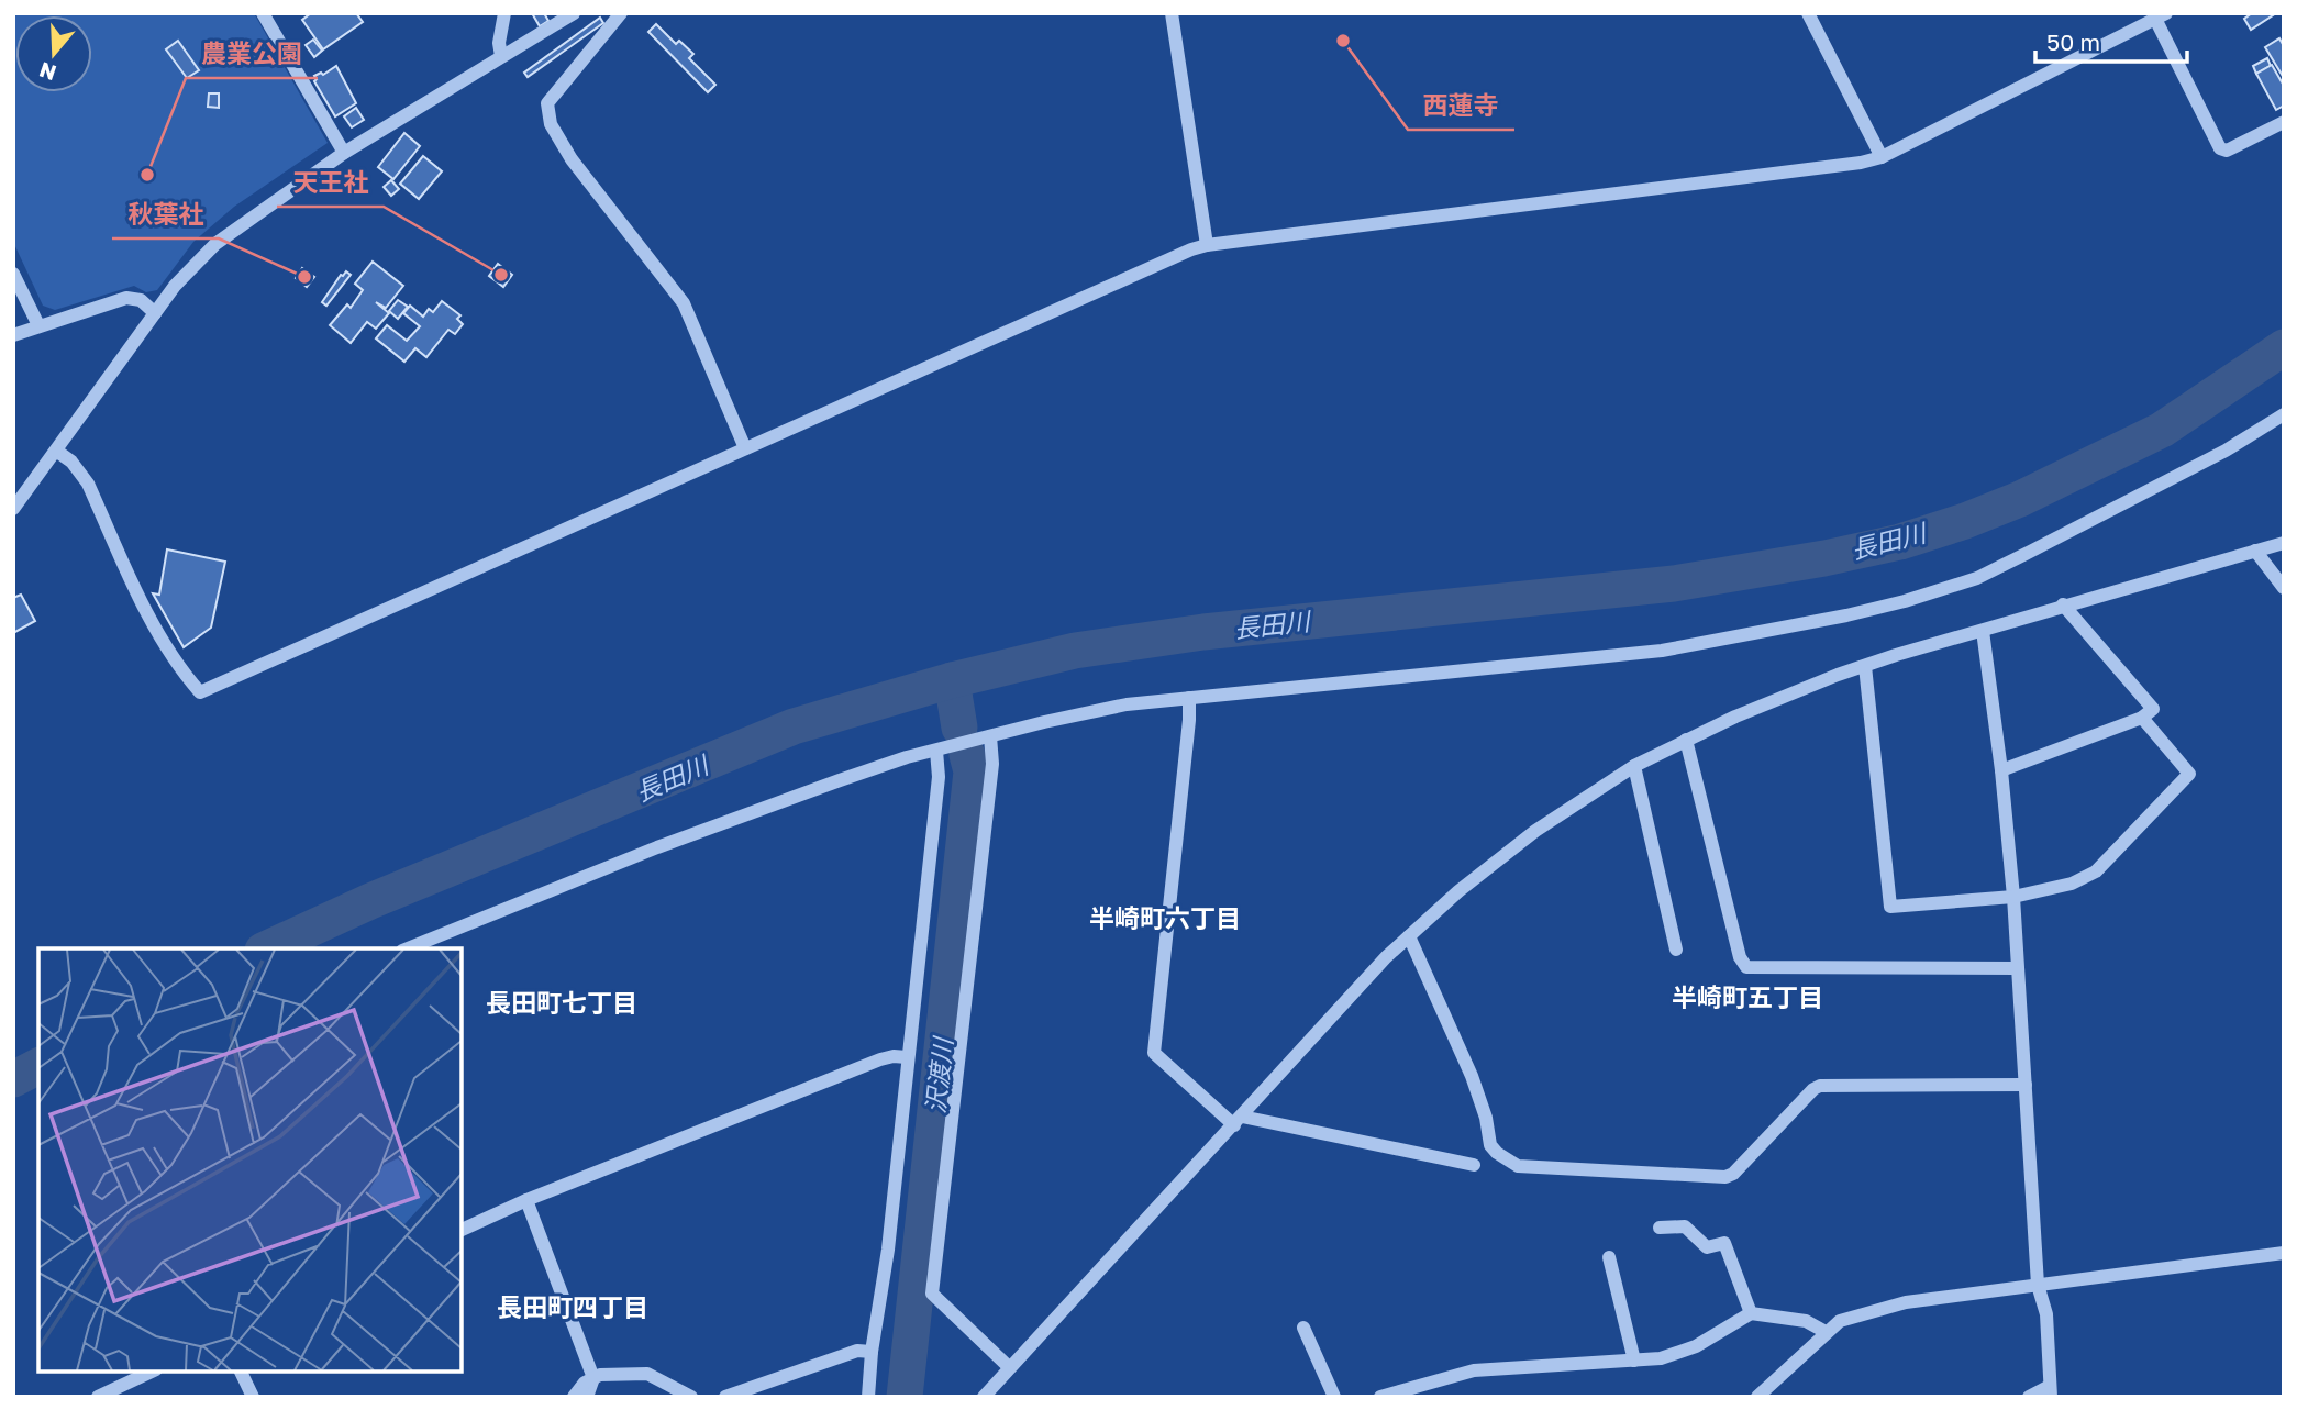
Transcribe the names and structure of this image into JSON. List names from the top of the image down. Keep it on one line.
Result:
{"districts":["半崎町六丁目","半崎町五丁目","長田町七丁目","長田町四丁目"],"water":["長田川","沢渡川"],"places":["西蓮寺","農業公園","天王社","秋葉社"],"scale_bar":"50 m","north":"bottom"}
